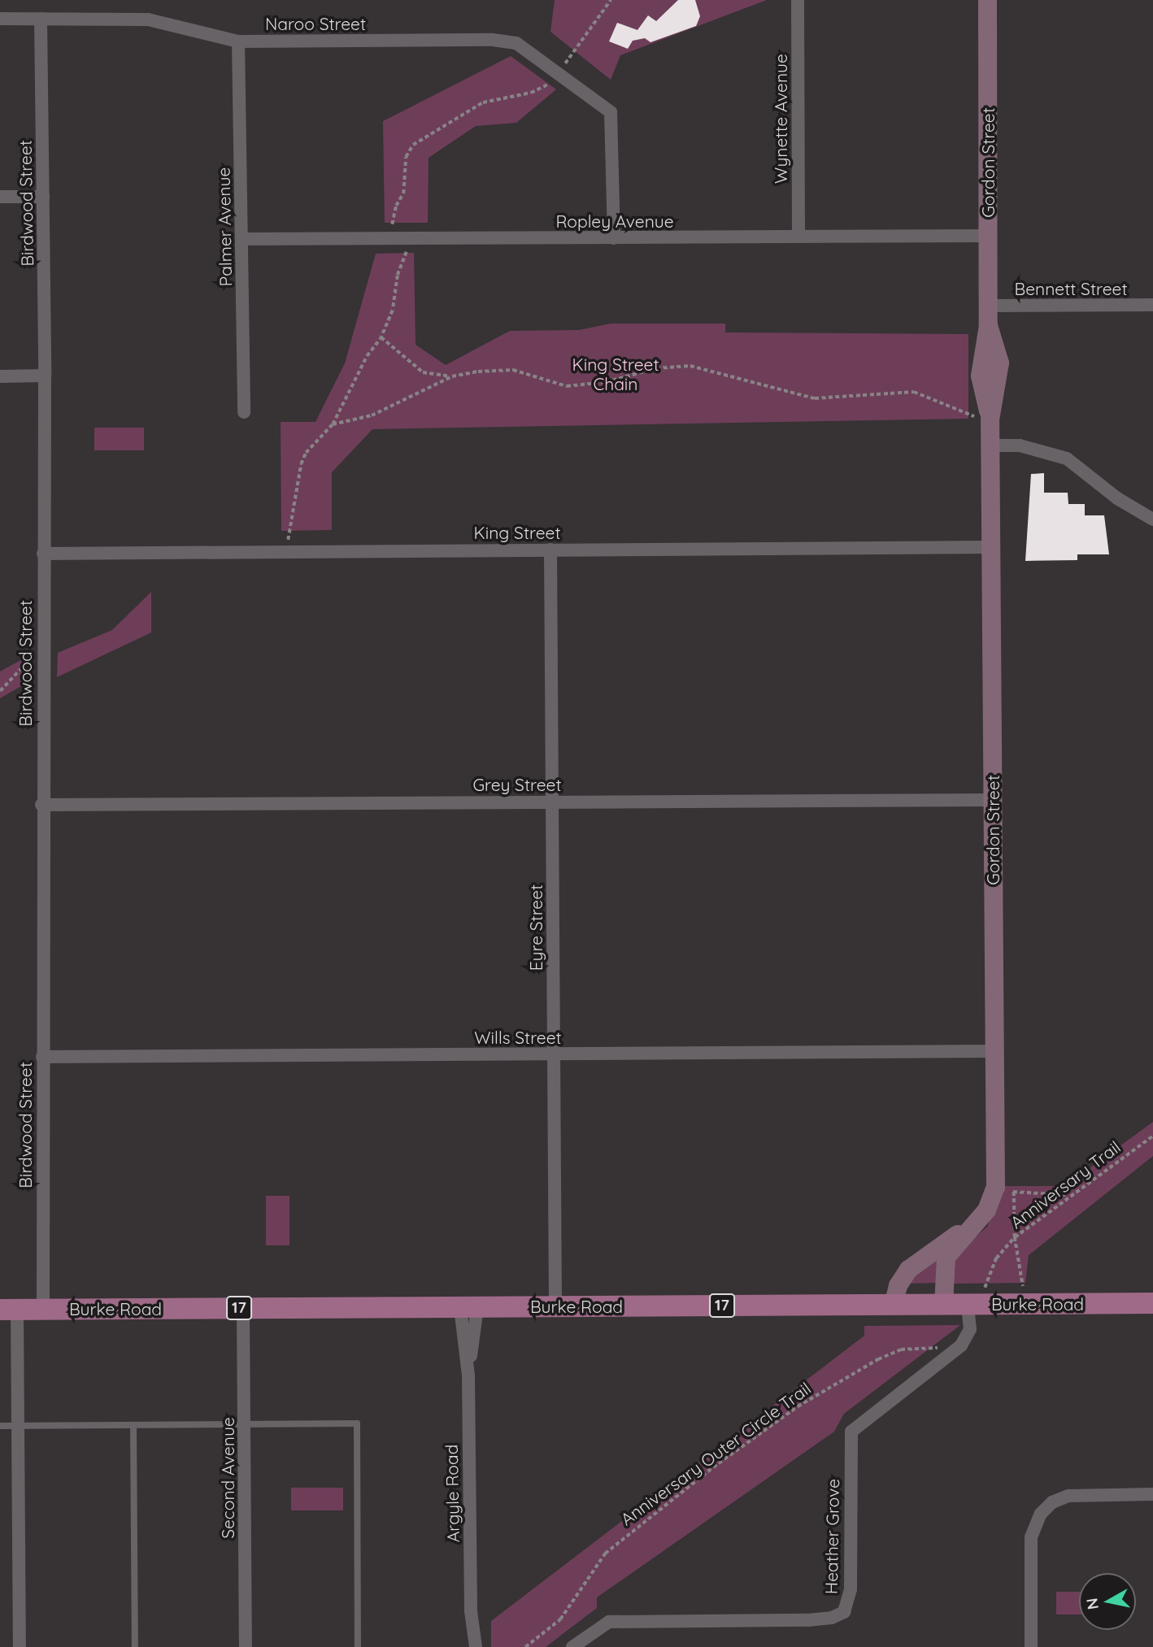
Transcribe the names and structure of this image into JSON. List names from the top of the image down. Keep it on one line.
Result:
{"streets":{"main road":["Burke Road","17"],"street":["Naroo Street","Wynette Avenue","Gordon Street","Birdwood Street","Ropley Avenue","Palmer Avenue","Bennett Street","King Street","Grey Street","Eyre Street","Wills Street","Second Avenue","Argyle Road","Heather Grove"],"path":["Anniversary Trail","Anniversary Outer Circle Trail"]},"crossings":[["Naroo Street","Birdwood Street"],["Naroo Street","Ropley Avenue"],["Naroo Street","Palmer Avenue"],["Wynette Avenue","Ropley Avenue"],["Gordon Street","Ropley Avenue"],["Gordon Street","Bennett Street"],["Gordon Street","King Street"],["Gordon Street","Grey Street"],["Gordon Street","Wills Street"],["Gordon Street","Burke Road"],["Birdwood Street","King Street"],["Birdwood Street","Grey Street"],["Birdwood Street","Wills Street"],["Birdwood Street","Burke Road"],["Ropley Avenue","Palmer Avenue"],["King Street","Eyre Street"],["Grey Street","Eyre Street"],["Eyre Street","Wills Street"],["Eyre Street","Burke Road"],["Anniversary Trail","Burke Road"],["Burke Road","Second Avenue"],["Burke Road","Argyle Road"],["Anniversary Outer Circle Trail","Heather Grove"]],"parks":["King Street Chain"],"north":"left"}
